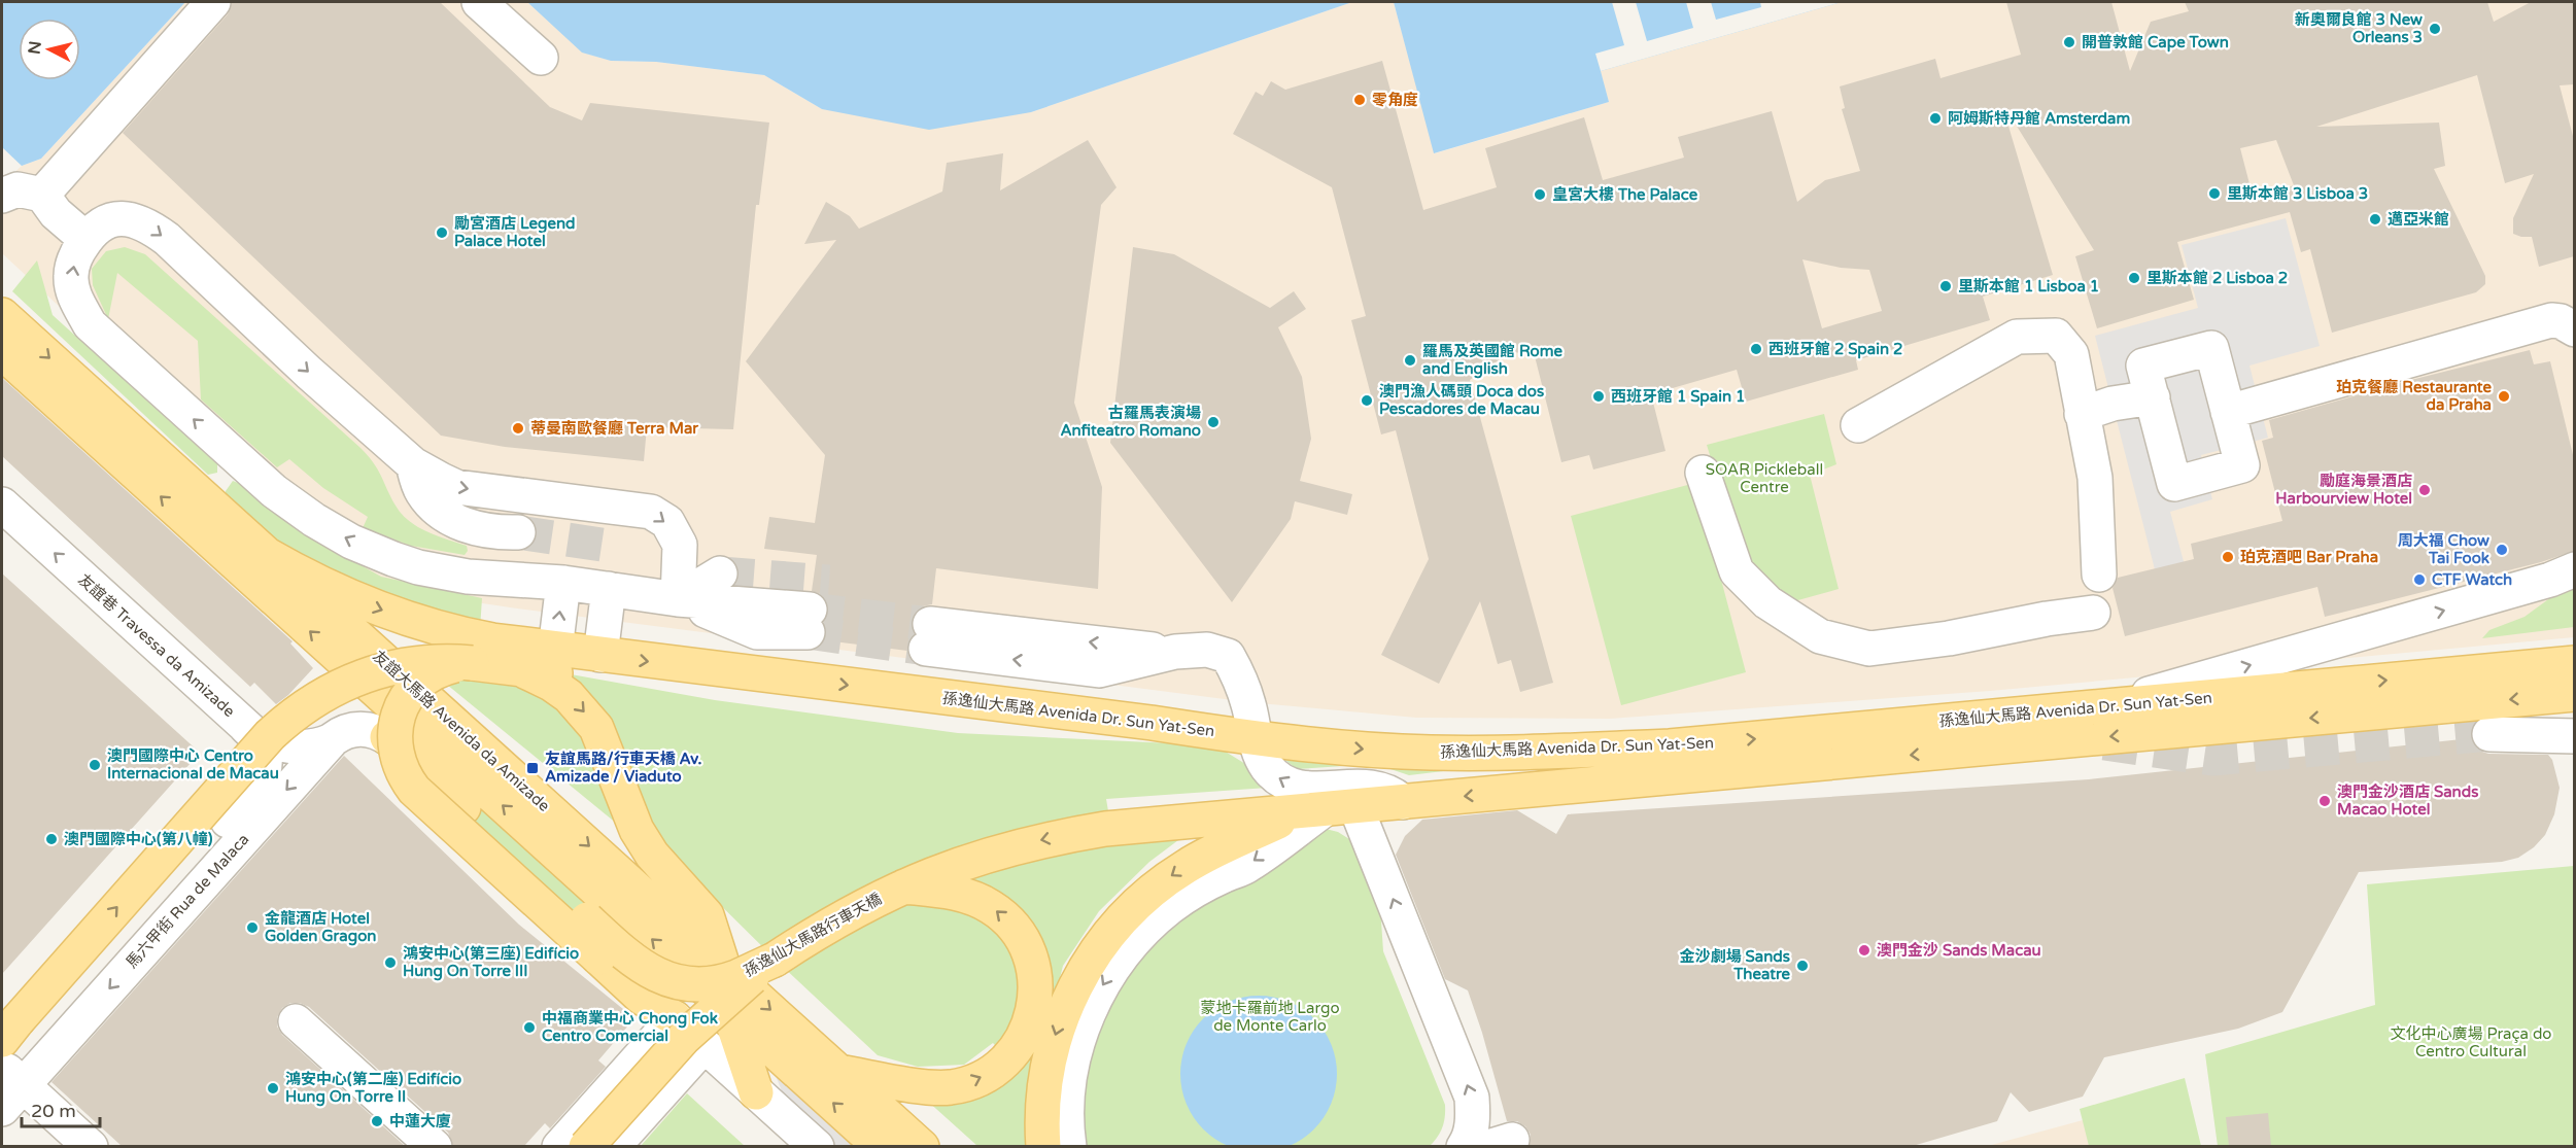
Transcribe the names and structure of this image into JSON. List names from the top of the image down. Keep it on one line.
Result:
{"streets":{"main road":["孫逸仙大馬路 Avenida Dr. Sun Yat-Sen","友誼大馬路 Avenida da Amizade","孫逸仙大馬路行車天橋"],"street":["友誼巷 Travessa da Amizade","馬六甲街 Rua de Malaca"]},"crossings":[["友誼巷 Travessa da Amizade","馬六甲街 Rua de Malaca"],["孫逸仙大馬路 Avenida Dr. Sun Yat-Sen","友誼大馬路 Avenida da Amizade"],["孫逸仙大馬路 Avenida Dr. Sun Yat-Sen","孫逸仙大馬路行車天橋"],["馬六甲街 Rua de Malaca","孫逸仙大馬路行車天橋"]],"parks":["SOAR Pickleball Centre","蒙地卡羅前地 Largo de Monte Carlo","文化中心廣場 Praça do Centro Cultural"],"places":{"other":["新奧爾良館 3 New Orleans 3","開普敦館 Cape Town","零角度","阿姆斯特丹館 Amsterdam","里斯本館 3 Lisboa 3","皇宮大樓 The Palace","邁亞米館","勵宮酒店 Legend Palace Hotel","里斯本館 2 Lisboa 2","里斯本館 1 Lisboa 1","西班牙館 2 Spain 2","羅馬及英國館 Rome and English","西班牙館 1 Spain 1","珀克餐廳 Restaurante da Praha","澳門漁人碼頭 Doca dos Pescadores de Macau","古羅馬表演場 Anfiteatro Romano","蒂曼南歐餐廳 Terra Mar","勵庭海景酒店 Harbourview Hotel","周大福 Chow Tai Fook","珀克酒吧 Bar Praha","CTF Watch","澳門國際中心 Centro Internacional de Macau","澳門金沙酒店 Sands Macao Hotel","澳門國際中心(第八幢)","金龍酒店 Hotel Golden Gragon","澳門金沙 Sands Macau","鴻安中心(第三座) Edifício Hung On Torre III","金沙劇場 Sands Theatre","中福商業中心 Chong Fok Centro Comercial","鴻安中心(第二座) Edifício Hung On Torre II","中蓮大廈"],"transit":["友誼馬路/行車天橋 Av. Amizade / Viaduto"]},"scale_bar":"20 m","north":"left"}
